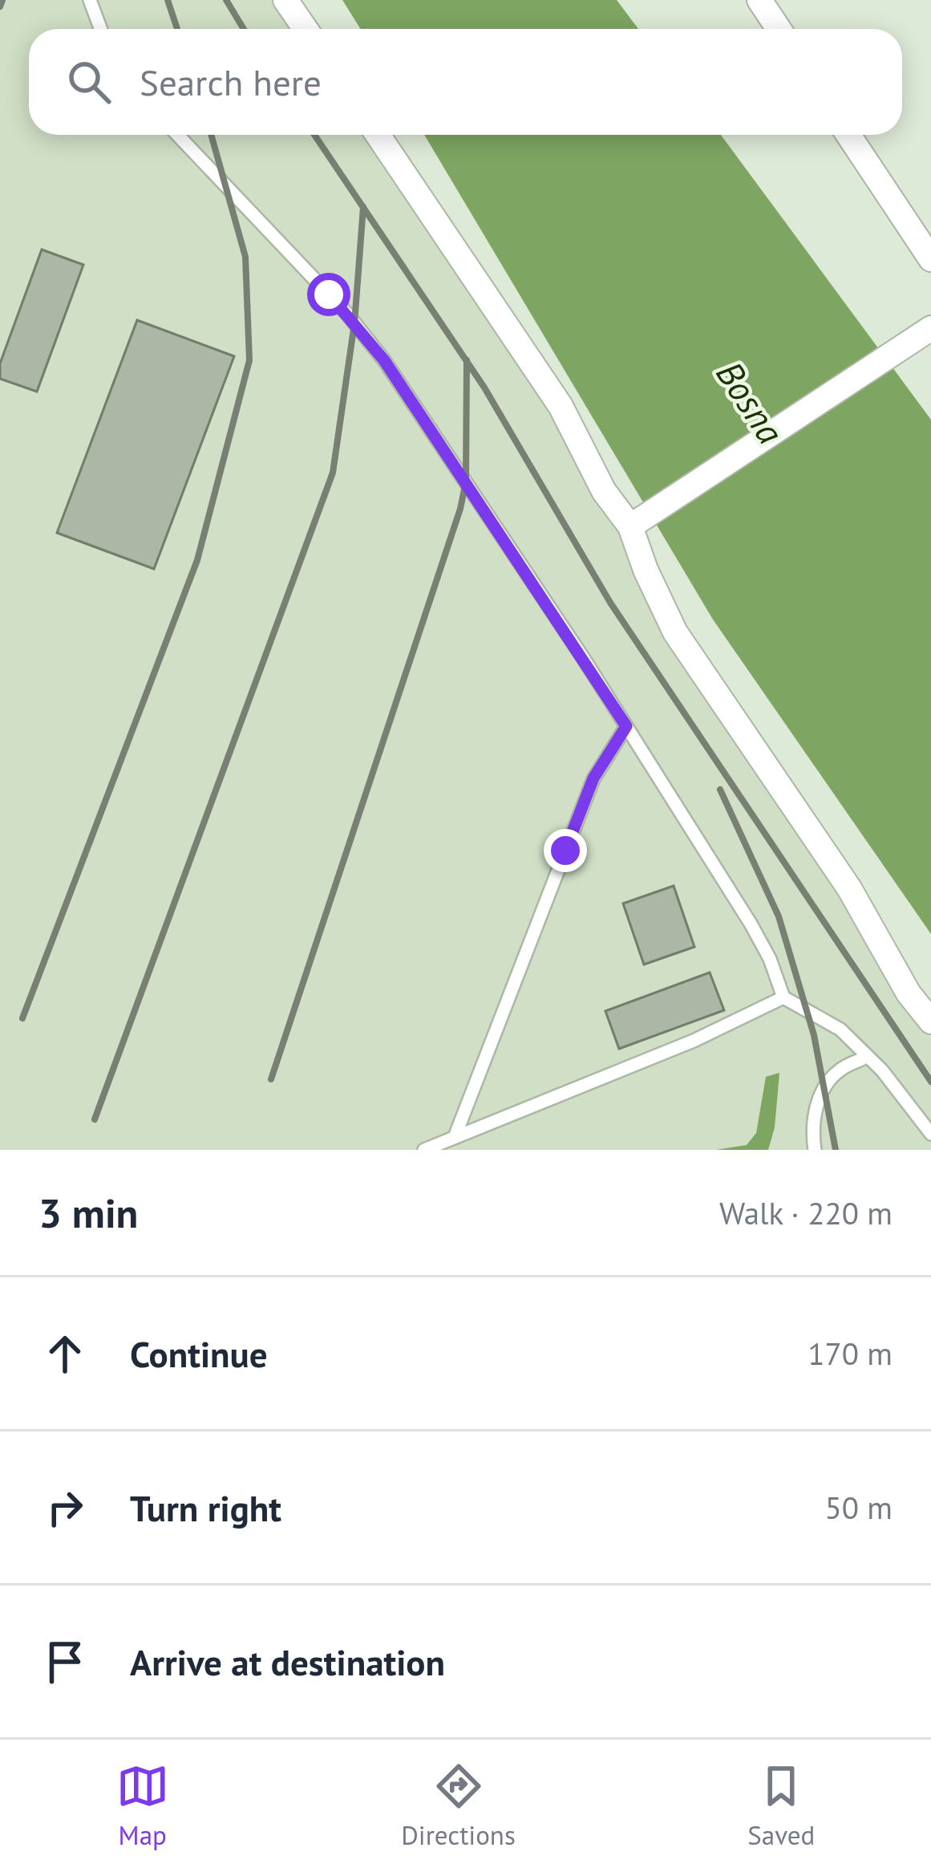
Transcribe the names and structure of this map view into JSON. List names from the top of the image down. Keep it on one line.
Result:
{"water":["Bosna"],"page":{"search":"Search here","heading":["3 min","Walk · 220 m"],"list":[["Continue","170 m"],["Turn right","50 m"],"Arrive at destination"],"nav":["Map","Directions","Saved"]}}
